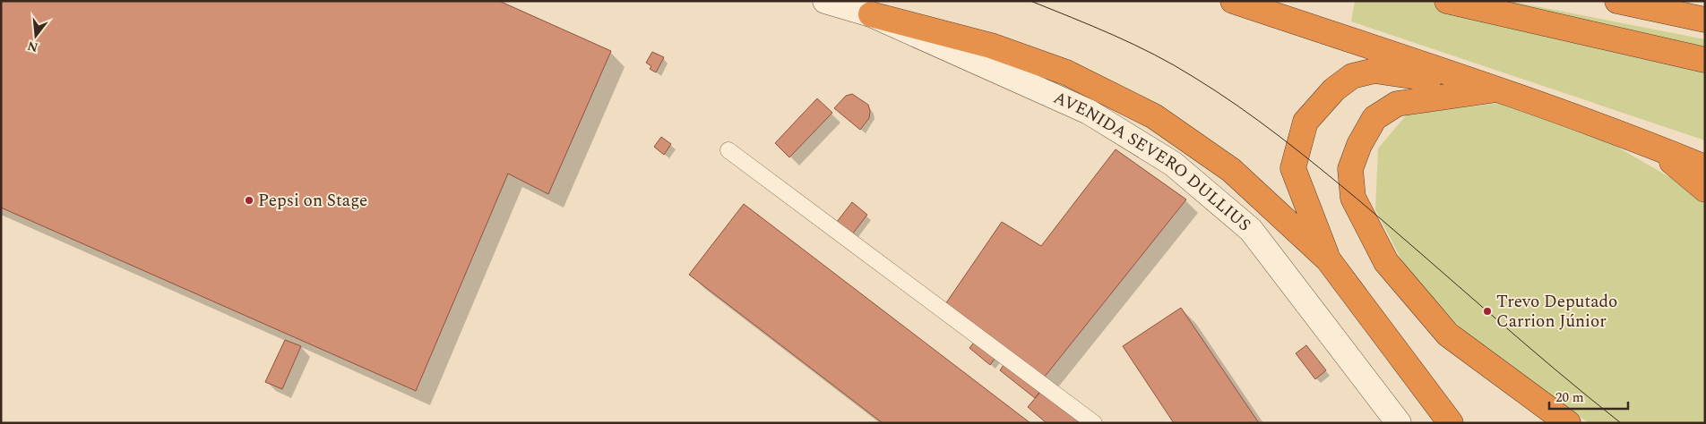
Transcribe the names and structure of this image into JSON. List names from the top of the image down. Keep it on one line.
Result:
{"streets":{"street":["AVENIDA SEVERO DULLIUS"]},"places":["Pepsi on Stage","Trevo Deputado Carrion Júnior"],"scale_bar":"20 m","north":"bottom"}
